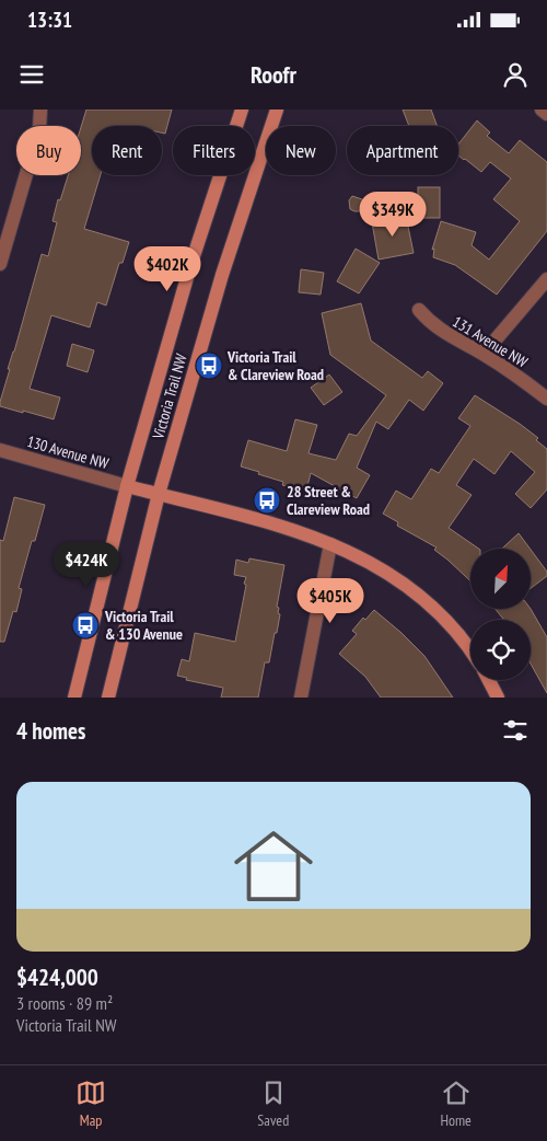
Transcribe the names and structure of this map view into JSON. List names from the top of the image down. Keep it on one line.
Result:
{"streets":{"main road":["Victoria Trail NW"],"street":["131 Avenue NW","130 Avenue NW"]},"crossings":[["Victoria Trail NW","130 Avenue NW"]],"places":{"bus stop":["Victoria Trail & Clareview Road","28 Street & Clareview Road","Victoria Trail & 130 Avenue"]},"north":"top right","page":{"status":"13:31","header":"Roofr","chip":["Buy","Rent","Filters","New","Apartment"],"price":["$349K","$402K","$424K","$405K"],"heading":"4 homes","list":[{"name":"$424,000","note":"3 rooms · 89 m² · Victoria Trail NW"}],"tabs":["Map","Saved","Home"]}}
